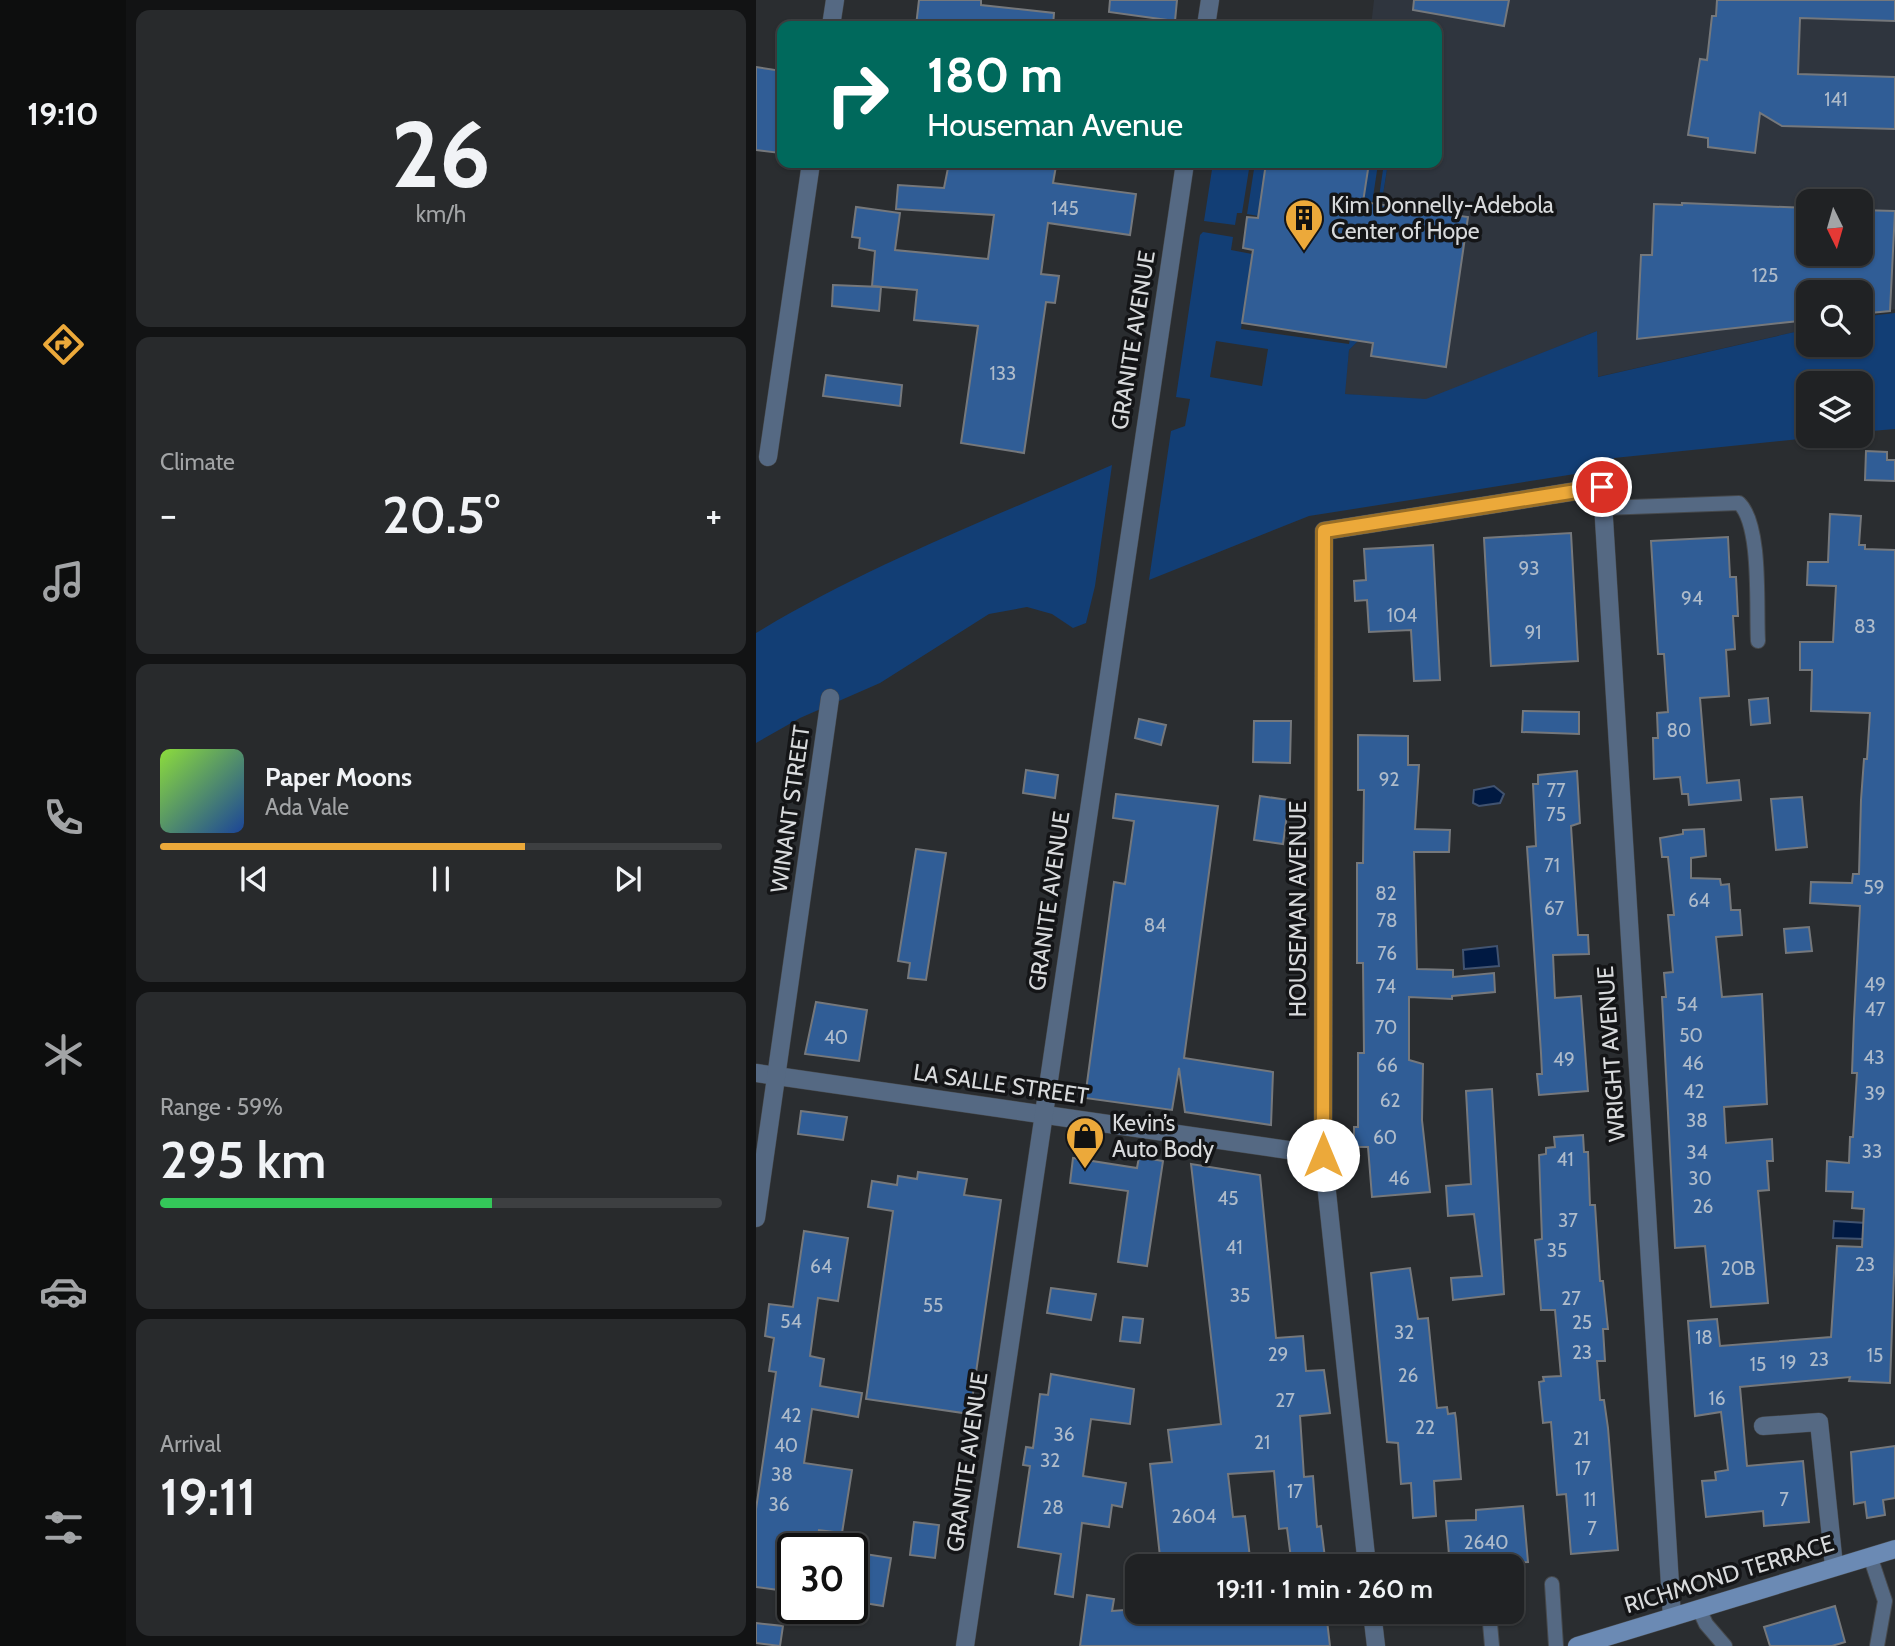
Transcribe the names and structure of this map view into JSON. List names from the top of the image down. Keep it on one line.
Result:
{"streets":{"main road":["RICHMOND TERRACE"],"street":["GRANITE AVENUE","WINANT STREET","HOUSEMAN AVENUE","WRIGHT AVENUE","LA SALLE STREET"]},"crossings":[["GRANITE AVENUE","LA SALLE STREET"],["WINANT STREET","LA SALLE STREET"],["HOUSEMAN AVENUE","WRIGHT AVENUE"],["HOUSEMAN AVENUE","LA SALLE STREET"],["WRIGHT AVENUE","RICHMOND TERRACE"]],"places":{"building":["Kim Donnelly-Adebola Center of Hope"],"shop":["Kevin’s Auto Body"]},"house_numbers":["141","145","125","133","93","94","104","83","91","80","92","77","75","71","59","82","64","67","78","84","76","49","74","54","47","70","50","40","43","49","46","66","42","39","62","38","60","33","34","41","46","30","45","26","37","41","35","23","64","20B","35","27","55","54","25","32","18","23","29","15","23","19","15","26","16","27","42","22","36","21","21","40","32","17","38","17","11","7","36","28","2604","7","2640"],"north":"bottom","page":{"tabs":"19:10","tile":[["26","km/h"],"Climate",["Range · 59%","295 km"],["Arrival","19:11"]],"turn":["180 m","Houseman Avenue"],"heat":["−","20.5°","+"],"song":["Paper Moons","Ada Vale"],"limit":"30","trip":"19:11 · 1 min · 260 m"}}
